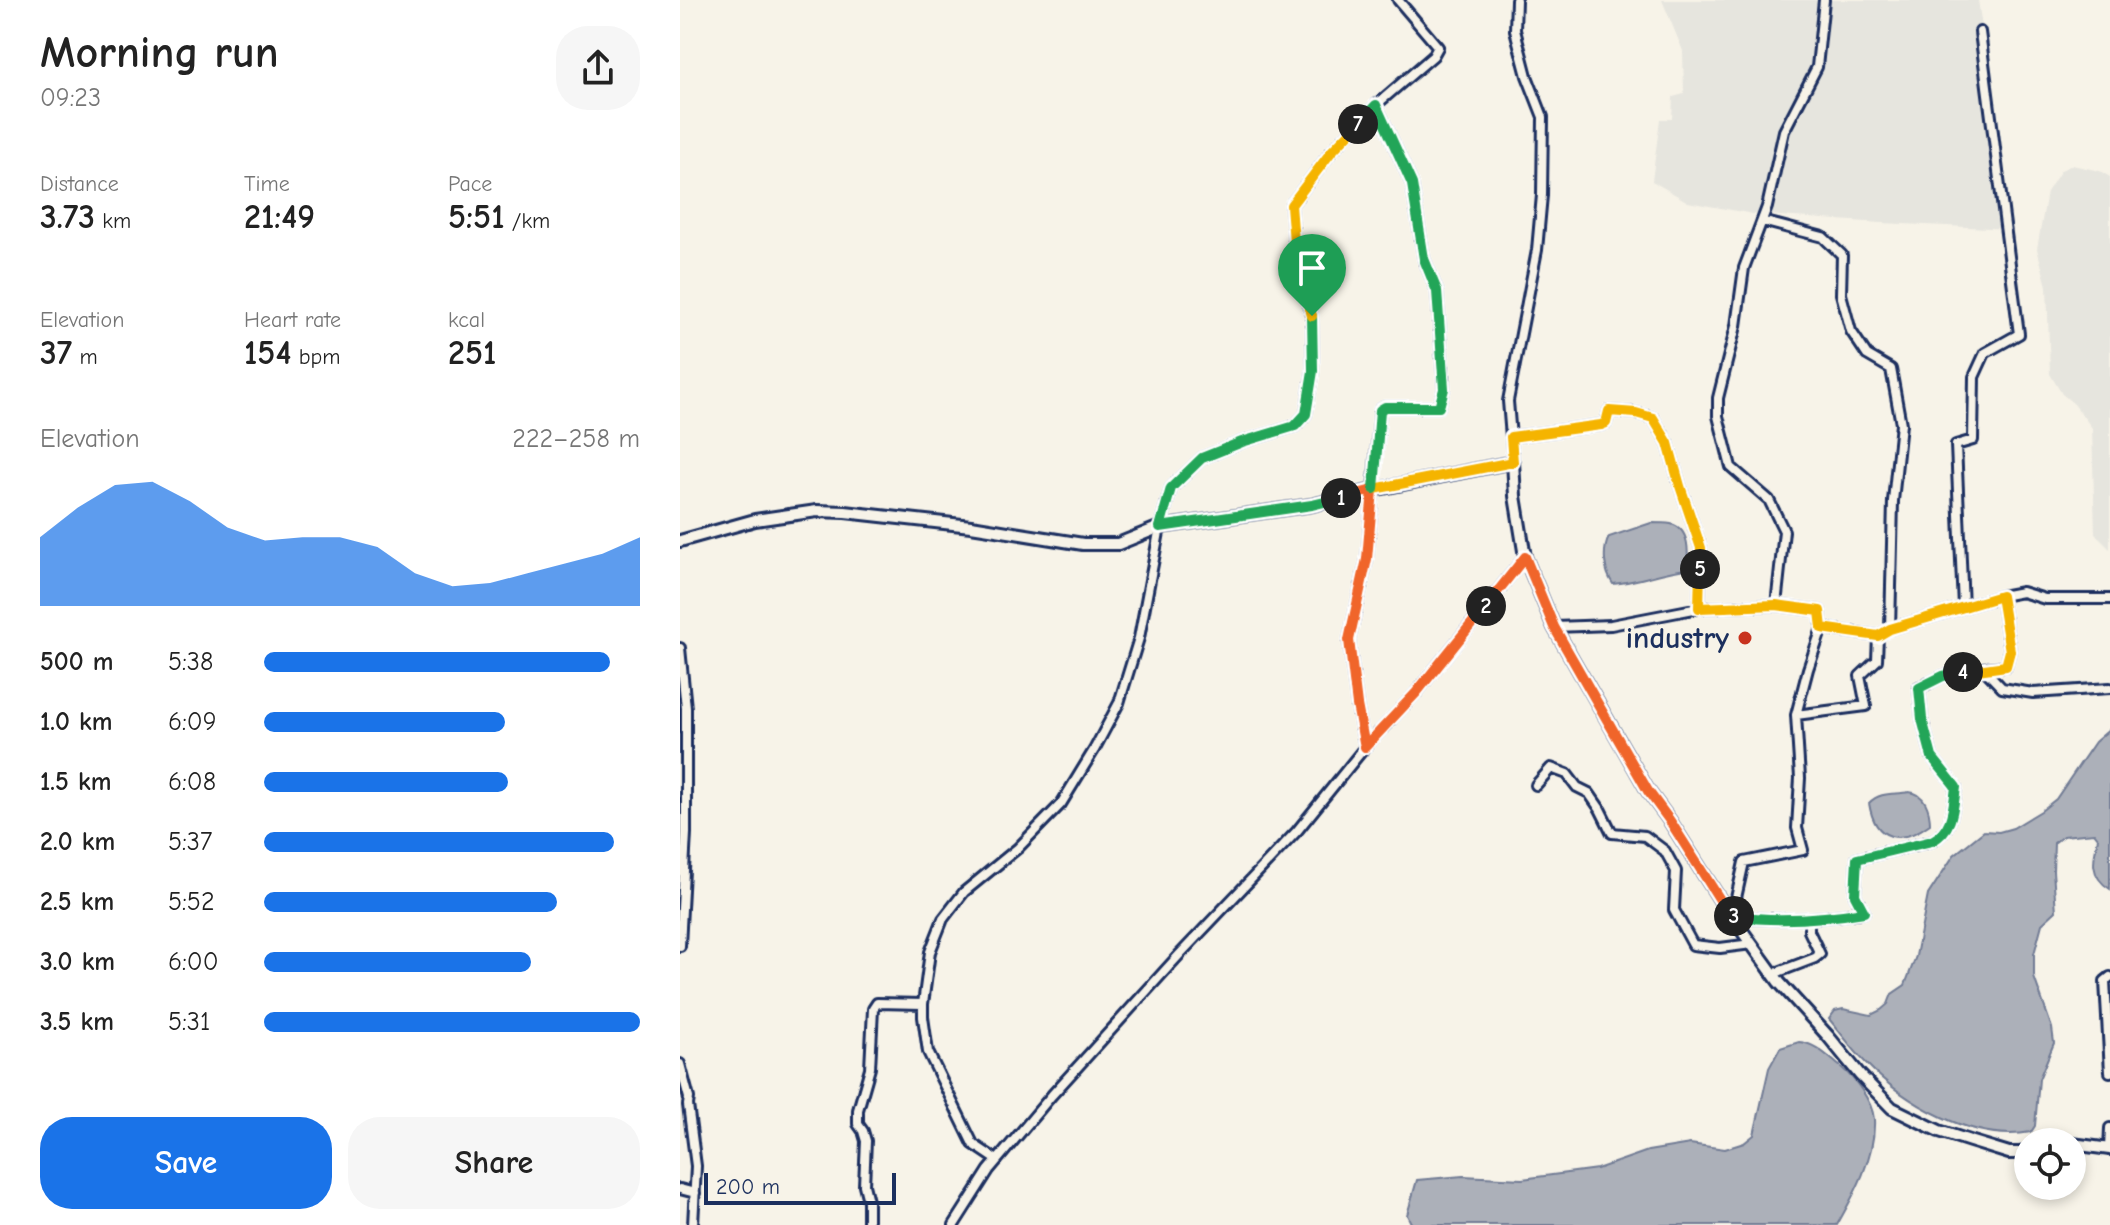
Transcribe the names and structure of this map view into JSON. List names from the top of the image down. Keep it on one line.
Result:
{"places":["industry"],"scale_bar":"200 m","page":{"heading":["Morning run","09:23"],"pins":["7","1","5","2","4","3"],"stats":[["Distance","3.73 km"],["Time","21:49"],["Pace","5:51 /km"],["Elevation","37 m"],["Heart rate","154 bpm"],["kcal","251"]],"chart":["Elevation","222–258 m"],"list":[{"name":"500 m","note":"5:38"},{"name":"1.0 km","note":"6:09"},{"name":"1.5 km","note":"6:08"},{"name":"2.0 km","note":"5:37"},{"name":"2.5 km","note":"5:52"},{"name":"3.0 km","note":"6:00"},{"name":"3.5 km","note":"5:31"}],"buttons":["Save","Share"],"scale":"200 m"}}
